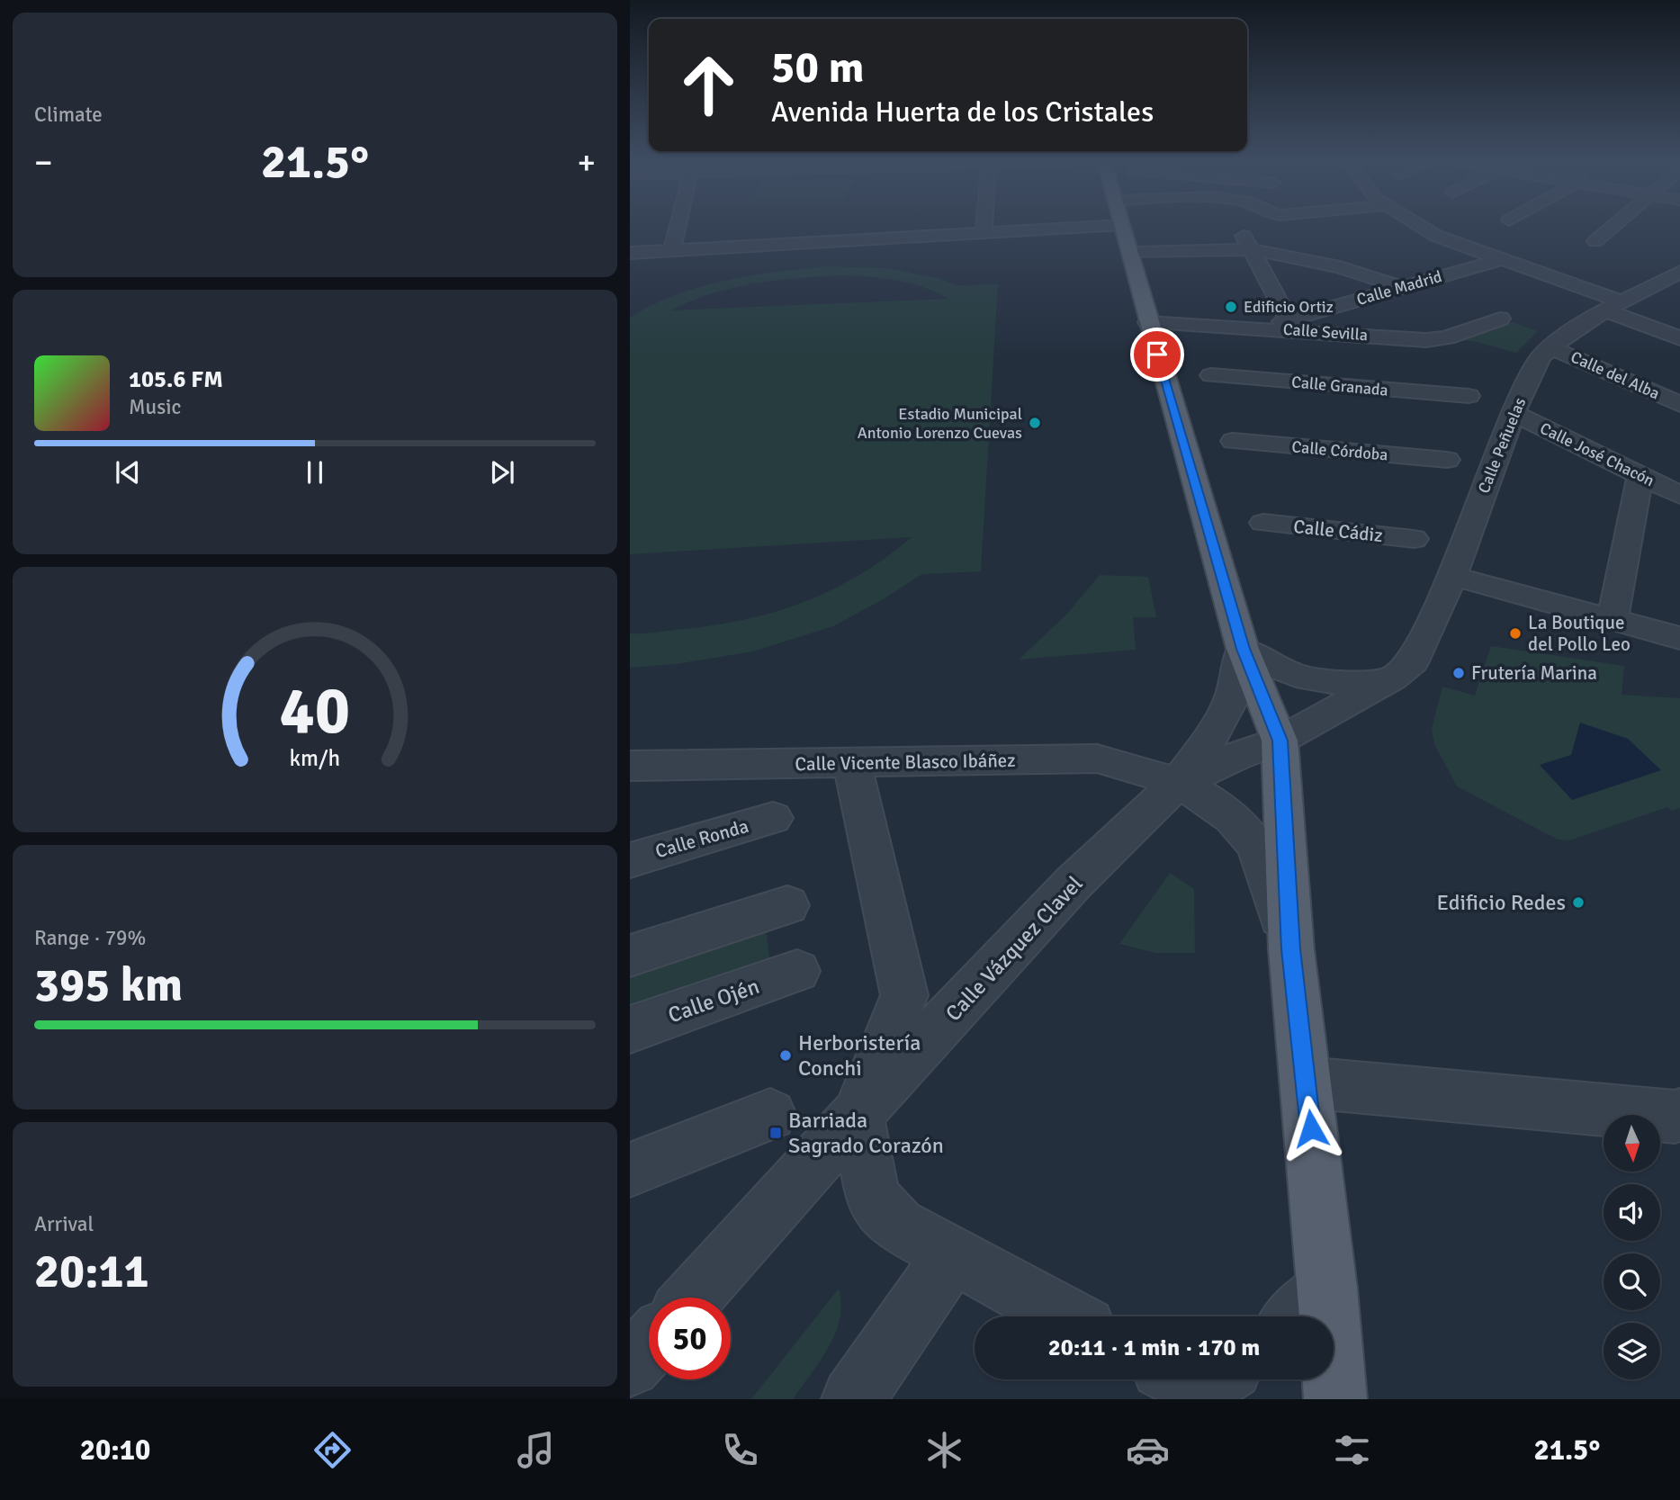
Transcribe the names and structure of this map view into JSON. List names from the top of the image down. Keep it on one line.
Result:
{"streets":{"street":["Calle Madrid","Calle Sevilla","Calle del Alba","Calle Granada","Calle Peñuelas","Calle Córdoba","Calle José Chacón","Calle Cádiz","Calle Vicente Blasco Ibáñez","Calle Ronda","Calle Vázquez Clavel","Calle Ojén"]},"crossings":[["Calle Madrid","Calle Sevilla"],["Calle del Alba","Calle Peñuelas"],["Calle Peñuelas","Calle José Chacón"],["Calle Peñuelas","Calle Vázquez Clavel"],["Calle Vicente Blasco Ibáñez","Calle Vázquez Clavel"]],"places":{"other":["Edificio Ortiz","Estadio Municipal Antonio Lorenzo Cuevas","La Boutique del Pollo Leo","Frutería Marina","Edificio Redes","Herboristería Conchi"],"transit":["Barriada Sagrado Corazón"]},"north":"bottom","page":{"tile":["Climate",["Range · 79%","395 km"],["Arrival","20:11"]],"turn":["50 m","Avenida Huerta de los Cristales"],"heat":["−","21.5°","+"],"song":["105.6 FM","Music"],"limit":"50","trip":"20:11 · 1 min · 170 m","tabs":["20:10","21.5°"],"gauge":["40","km/h"]}}
